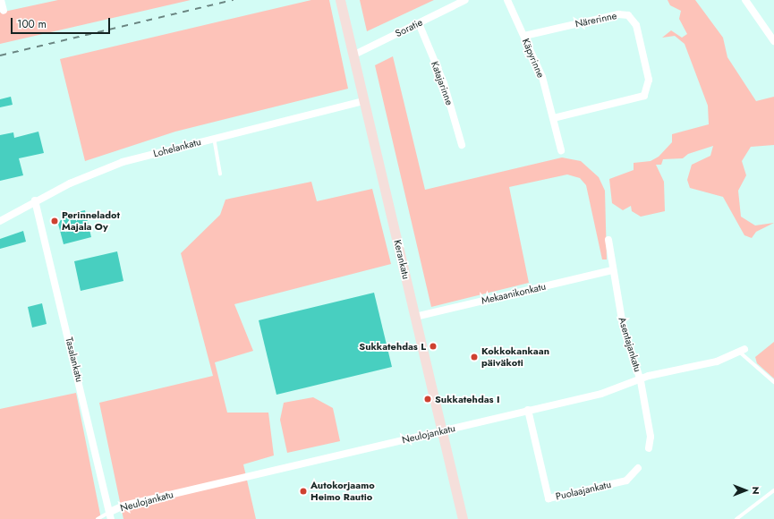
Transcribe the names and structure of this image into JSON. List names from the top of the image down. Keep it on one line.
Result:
{"streets":{"street":["Närerinne","Soratie","Käpyrinne","Katajarinne","Lohelankatu","Kerankatu","Mekaanikonkatu","Asentajankatu","Tasalankatu","Neulojankatu","Puolaajankatu"]},"crossings":[["Närerinne","Käpyrinne"],["Soratie","Katajarinne"],["Soratie","Kerankatu"],["Lohelankatu","Kerankatu"],["Lohelankatu","Tasalankatu"],["Kerankatu","Mekaanikonkatu"],["Kerankatu","Neulojankatu"],["Mekaanikonkatu","Asentajankatu"],["Asentajankatu","Neulojankatu"],["Tasalankatu","Neulojankatu"],["Neulojankatu","Puolaajankatu"]],"places":["Perinneladot Majala Oy","Sukkatehdas L","Kokkokankaan päiväkoti","Sukkatehdas I","Autokorjaamo Heimo Rautio"],"scale_bar":"100 m","north":"right"}
